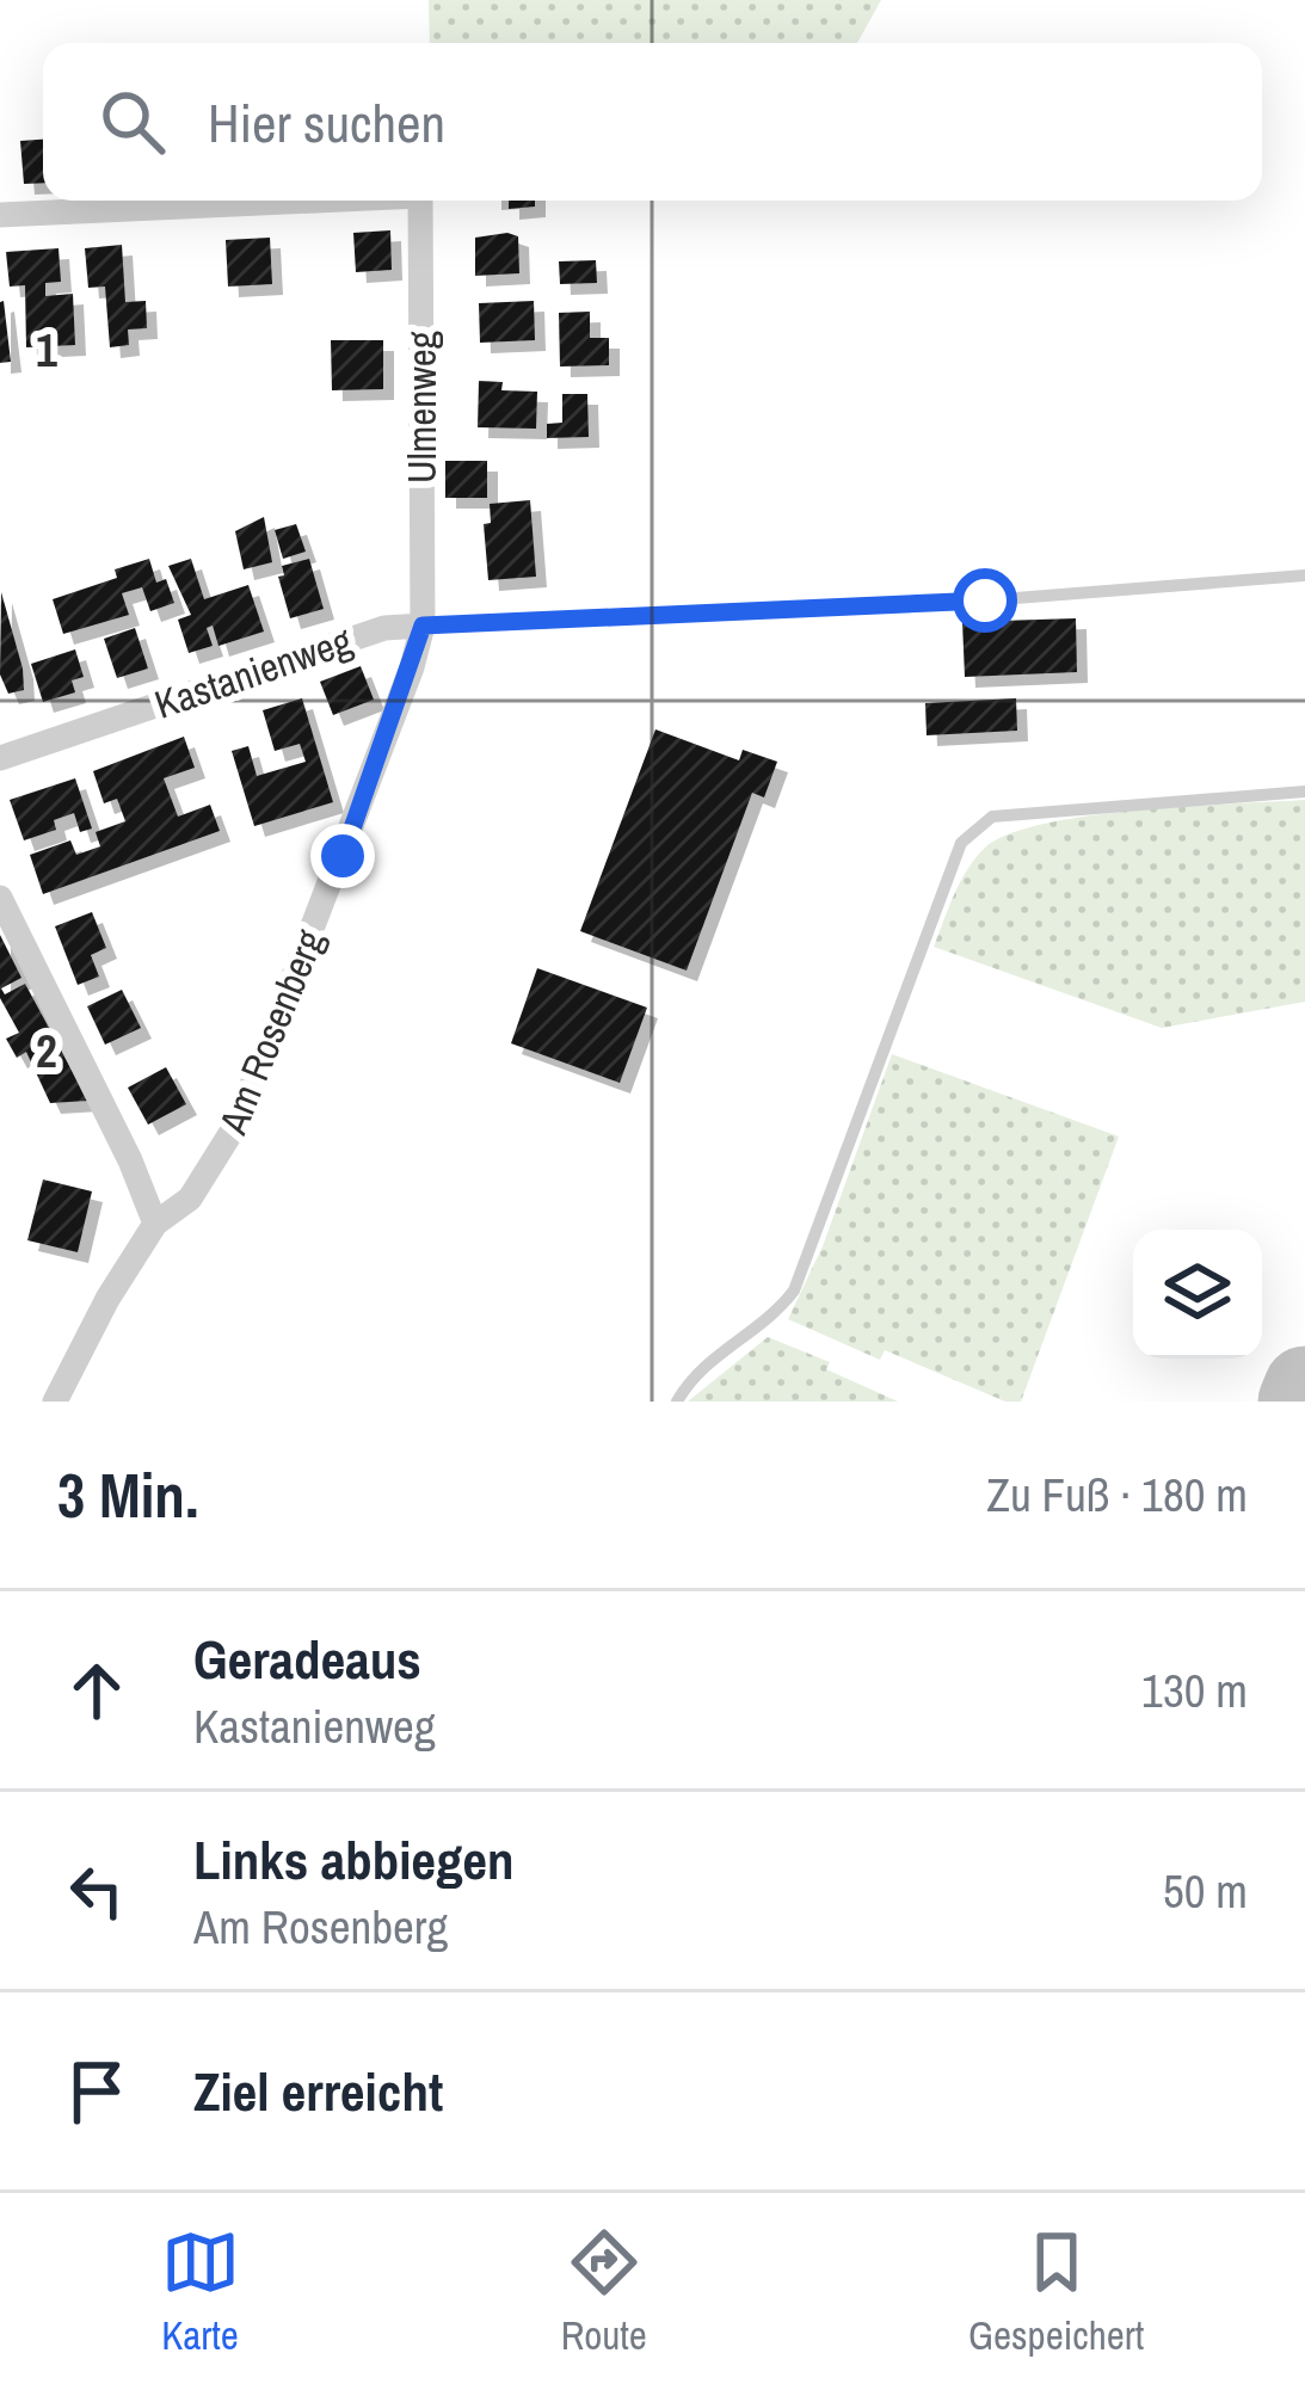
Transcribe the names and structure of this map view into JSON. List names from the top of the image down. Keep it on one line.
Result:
{"streets":{"street":["Ulmenweg","Kastanienweg","Am Rosenberg"]},"crossings":[["Ulmenweg","Kastanienweg"],["Ulmenweg","Am Rosenberg"],["Kastanienweg","Am Rosenberg"]],"page":{"search":"Hier suchen","heading":["3 Min.","Zu Fuß · 180 m"],"list":[["Geradeaus","Kastanienweg","130 m"],["Links abbiegen","Am Rosenberg","50 m"],"Ziel erreicht"],"nav":["Karte","Route","Gespeichert"]},"grid":{"rows":["1","2"]}}
